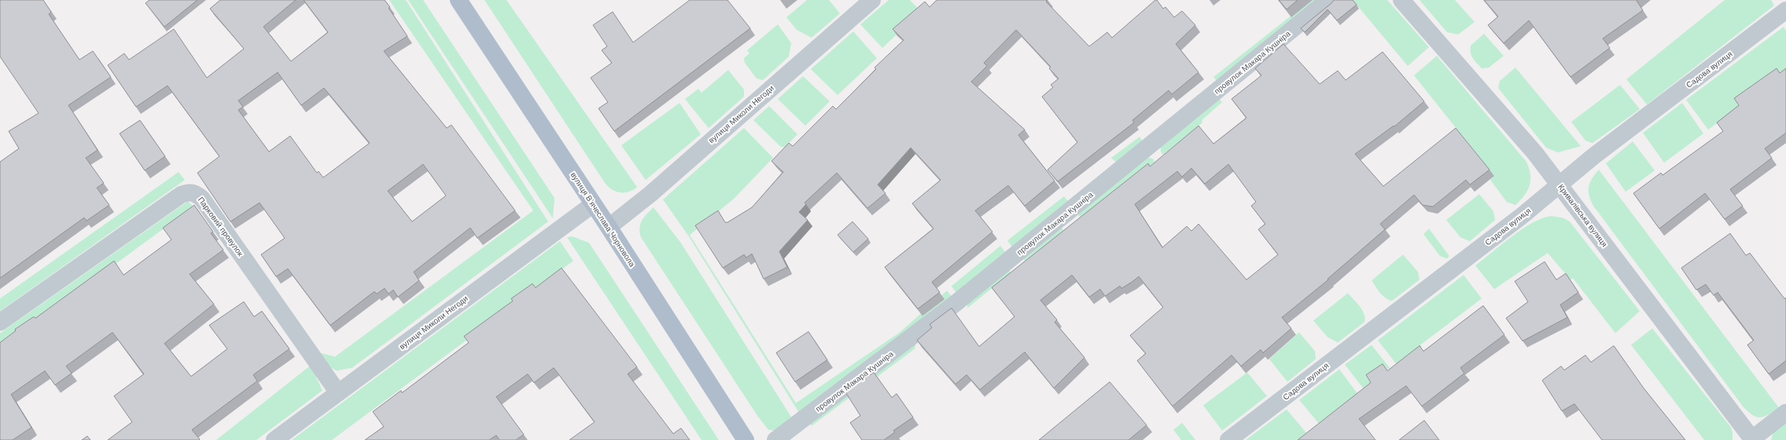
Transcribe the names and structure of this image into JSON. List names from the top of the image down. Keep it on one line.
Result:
{"streets":{"main road":["вулиця Вʼячеслава Чорновола"],"street":["провулок Макара Кушніра","Садова вулиця","вулиця Миколи Негоди","Кривалівська вулиця","Парковий провулок"]},"crossings":[["Садова вулиця","Кривалівська вулиця"],["вулиця Миколи Негоди","вулиця Вʼячеслава Чорновола"],["вулиця Миколи Негоди","Парковий провулок"]]}
